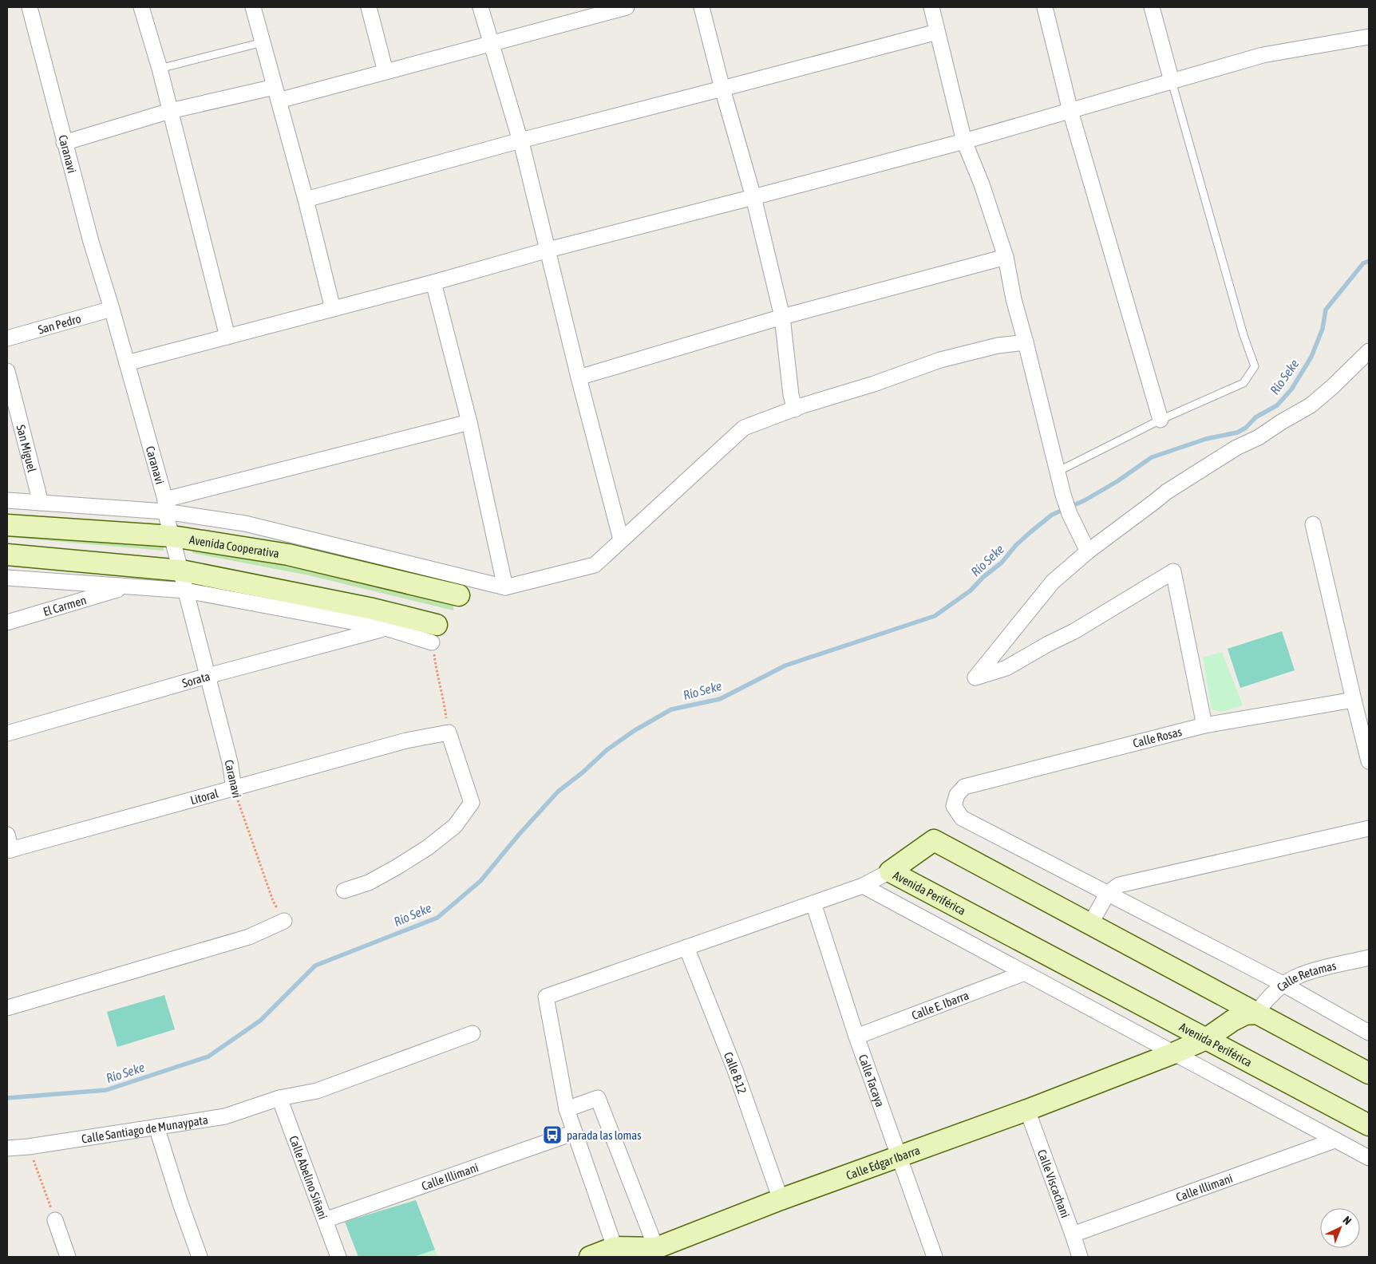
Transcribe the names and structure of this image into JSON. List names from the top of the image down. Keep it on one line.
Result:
{"streets":{"street":["Caranavi","San Pedro","San Miguel","Avenida Cooperativa","El Carmen","Sorata","Calle Rosas","Litoral","Avenida Periférica","Calle Retamas","Calle E. Ibarra","Calle B-12","Calle Tacaya","Calle Santiago de Munaypata","Calle Edgar Ibarra","Calle Illimani","Calle Abelino Siñani","Calle Viscachani"]},"crossings":[["Caranavi","San Pedro"],["Caranavi","Avenida Cooperativa"],["Caranavi","Sorata"],["Caranavi","Litoral"],["Avenida Periférica","Calle Retamas"],["Avenida Periférica","Calle Edgar Ibarra"],["Calle Retamas","Calle Edgar Ibarra"],["Calle E. Ibarra","Calle Tacaya"],["Calle B-12","Calle Edgar Ibarra"],["Calle Tacaya","Calle Edgar Ibarra"],["Calle Santiago de Munaypata","Calle Abelino Siñani"],["Calle Edgar Ibarra","Calle Viscachani"],["Calle Illimani","Calle Abelino Siñani"],["Calle Illimani","Calle Viscachani"]],"water":["Río Seke"],"places":{"bus stop":["parada las lomas"]},"north":"top right"}
